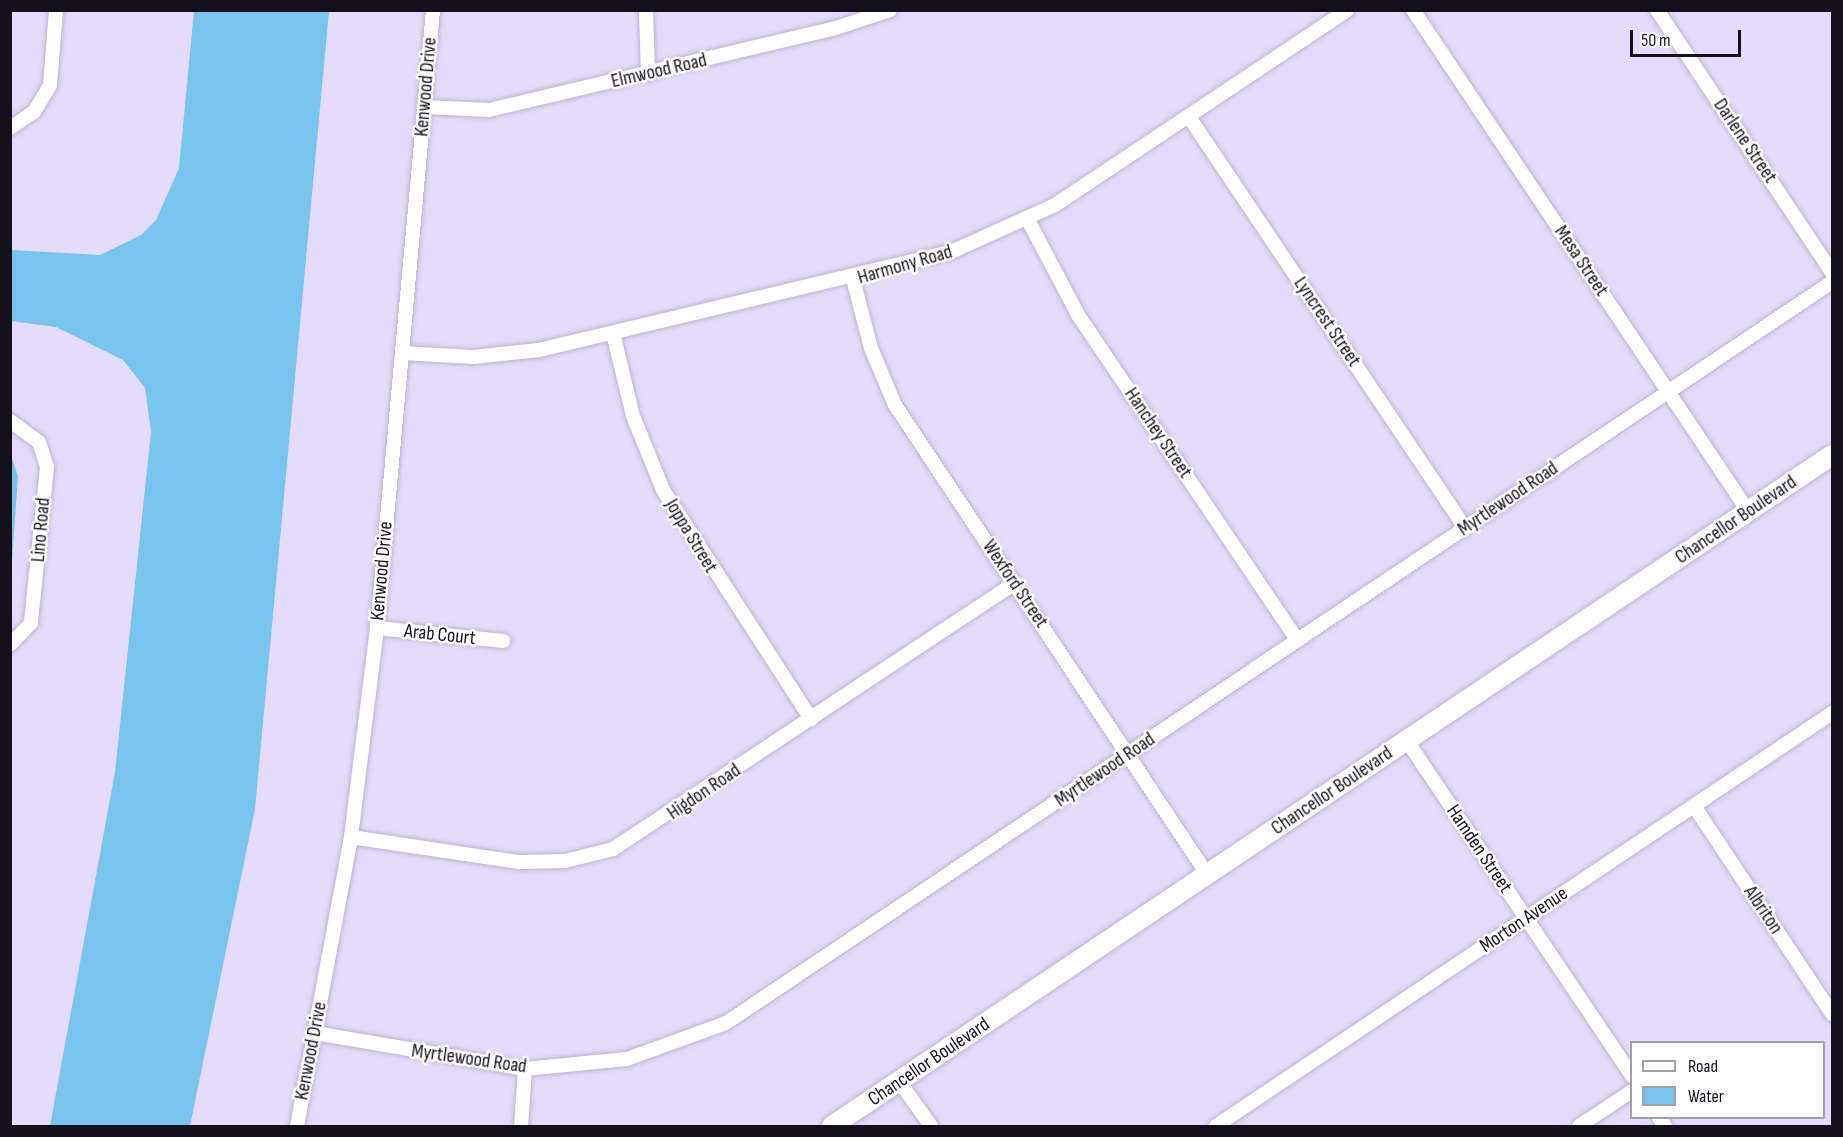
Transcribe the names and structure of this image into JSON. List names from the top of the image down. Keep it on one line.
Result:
{"streets":{"street":["Elmwood Road","Kenwood Drive","Darlene Street","Mesa Street","Harmony Road","Lyncrest Street","Hanchey Street","Myrtlewood Road","Chancellor Boulevard","Lino Road","Joppa Street","Wexford Street","Arab Court","Higdon Road","Hamden Street","Albriton","Morton Avenue"]},"crossings":[["Elmwood Road","Kenwood Drive"],["Kenwood Drive","Harmony Road"],["Kenwood Drive","Myrtlewood Road"],["Kenwood Drive","Arab Court"],["Kenwood Drive","Higdon Road"],["Mesa Street","Myrtlewood Road"],["Mesa Street","Chancellor Boulevard"],["Harmony Road","Lyncrest Street"],["Harmony Road","Hanchey Street"],["Harmony Road","Joppa Street"],["Harmony Road","Wexford Street"],["Lyncrest Street","Myrtlewood Road"],["Hanchey Street","Myrtlewood Road"],["Myrtlewood Road","Wexford Street"],["Chancellor Boulevard","Wexford Street"],["Chancellor Boulevard","Hamden Street"],["Joppa Street","Higdon Road"],["Wexford Street","Higdon Road"],["Hamden Street","Morton Avenue"],["Albriton","Morton Avenue"]],"legend":["Road","Water"],"scale_bar":"50 m"}
